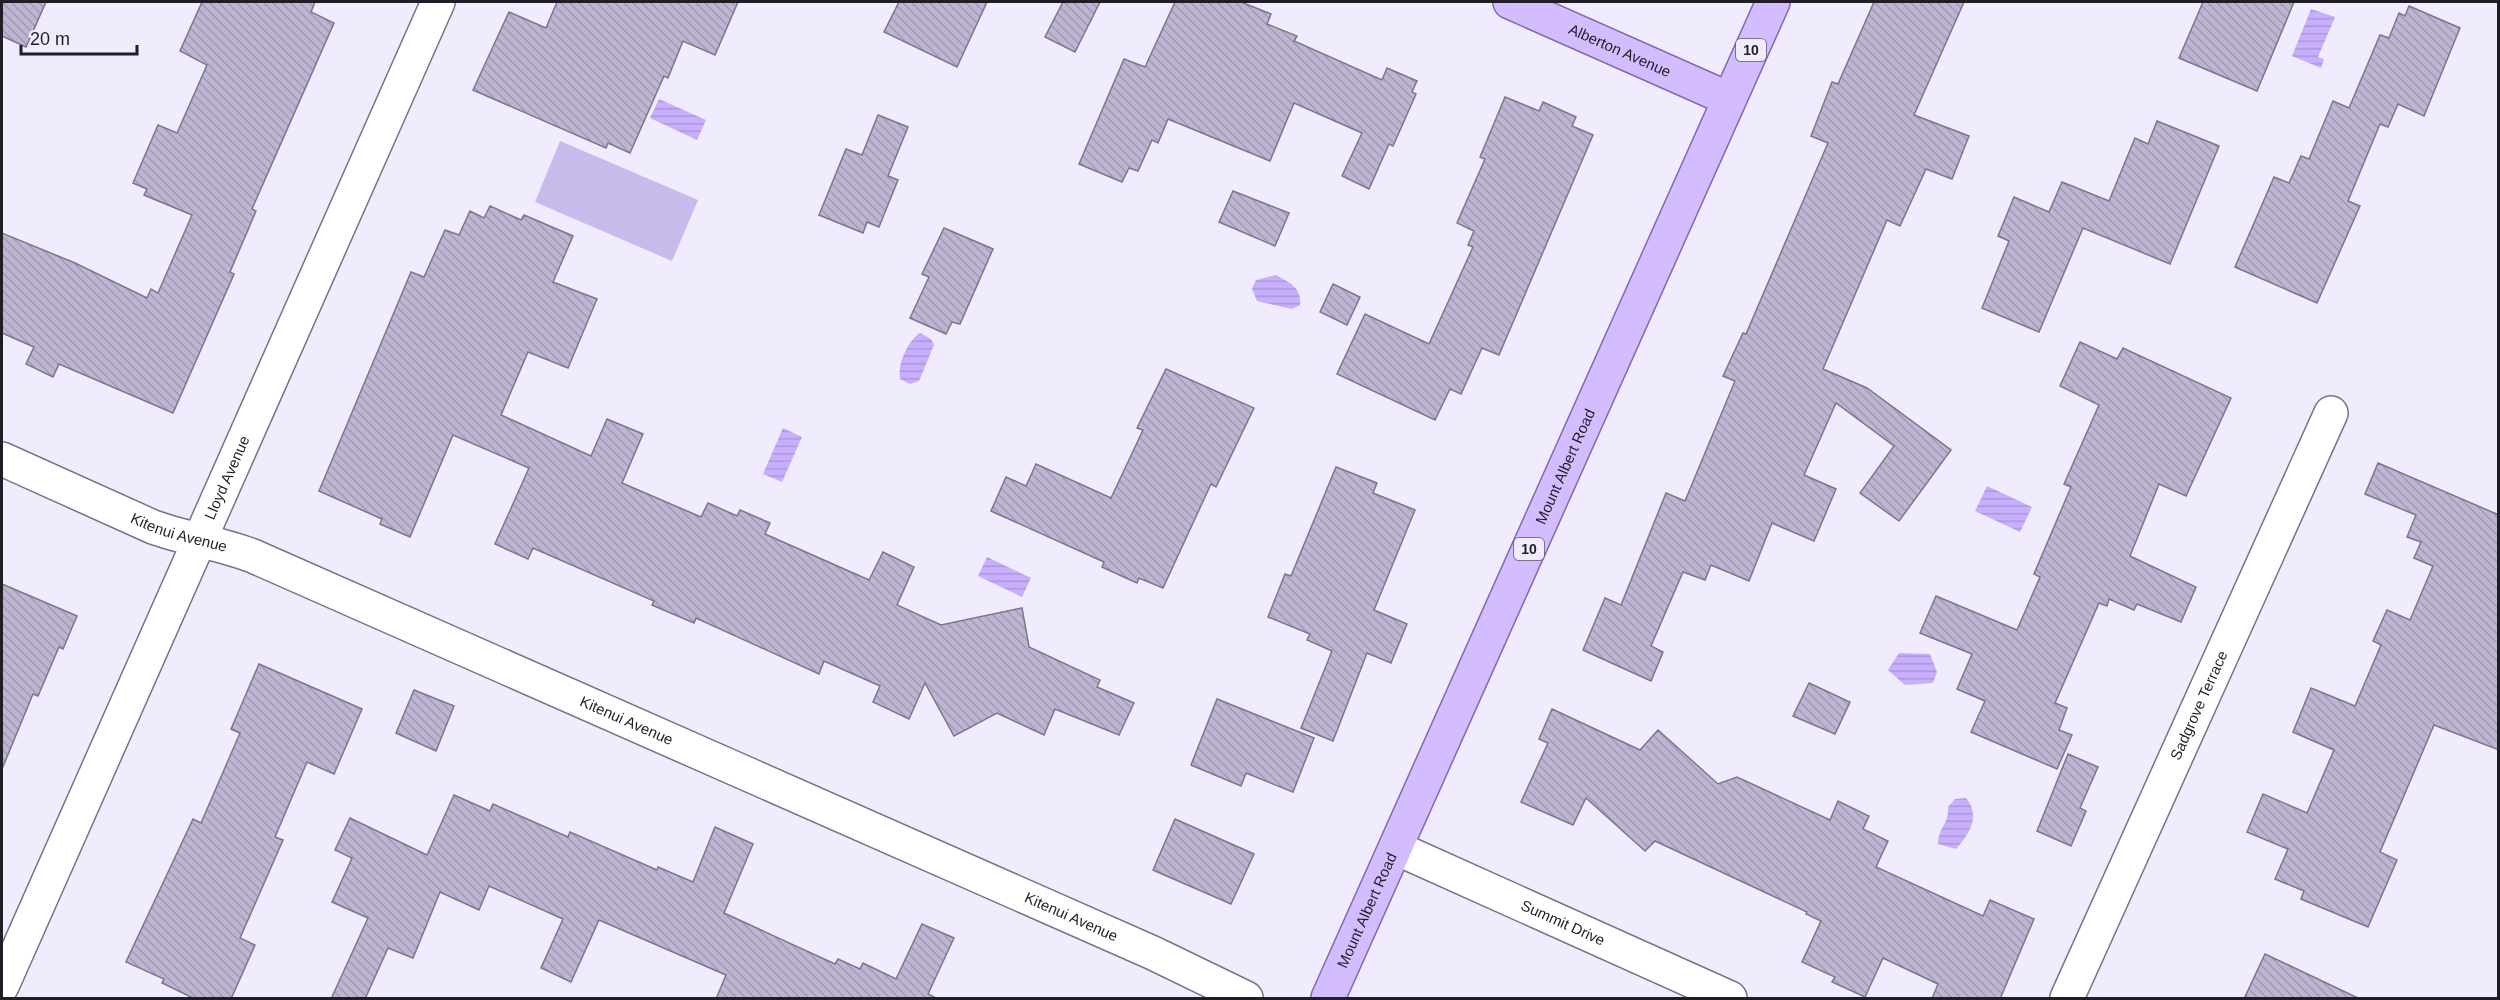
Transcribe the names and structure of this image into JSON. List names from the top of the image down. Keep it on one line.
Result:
{"streets":{"main road":["10","Alberton Avenue","Mount Albert Road"],"street":["Lloyd Avenue","Kitenui Avenue","Sadgrove Terrace","Summit Drive"]},"crossings":[["Alberton Avenue","Mount Albert Road"],["Mount Albert Road","Summit Drive"],["Lloyd Avenue","Kitenui Avenue"]],"scale_bar":"20 m"}
